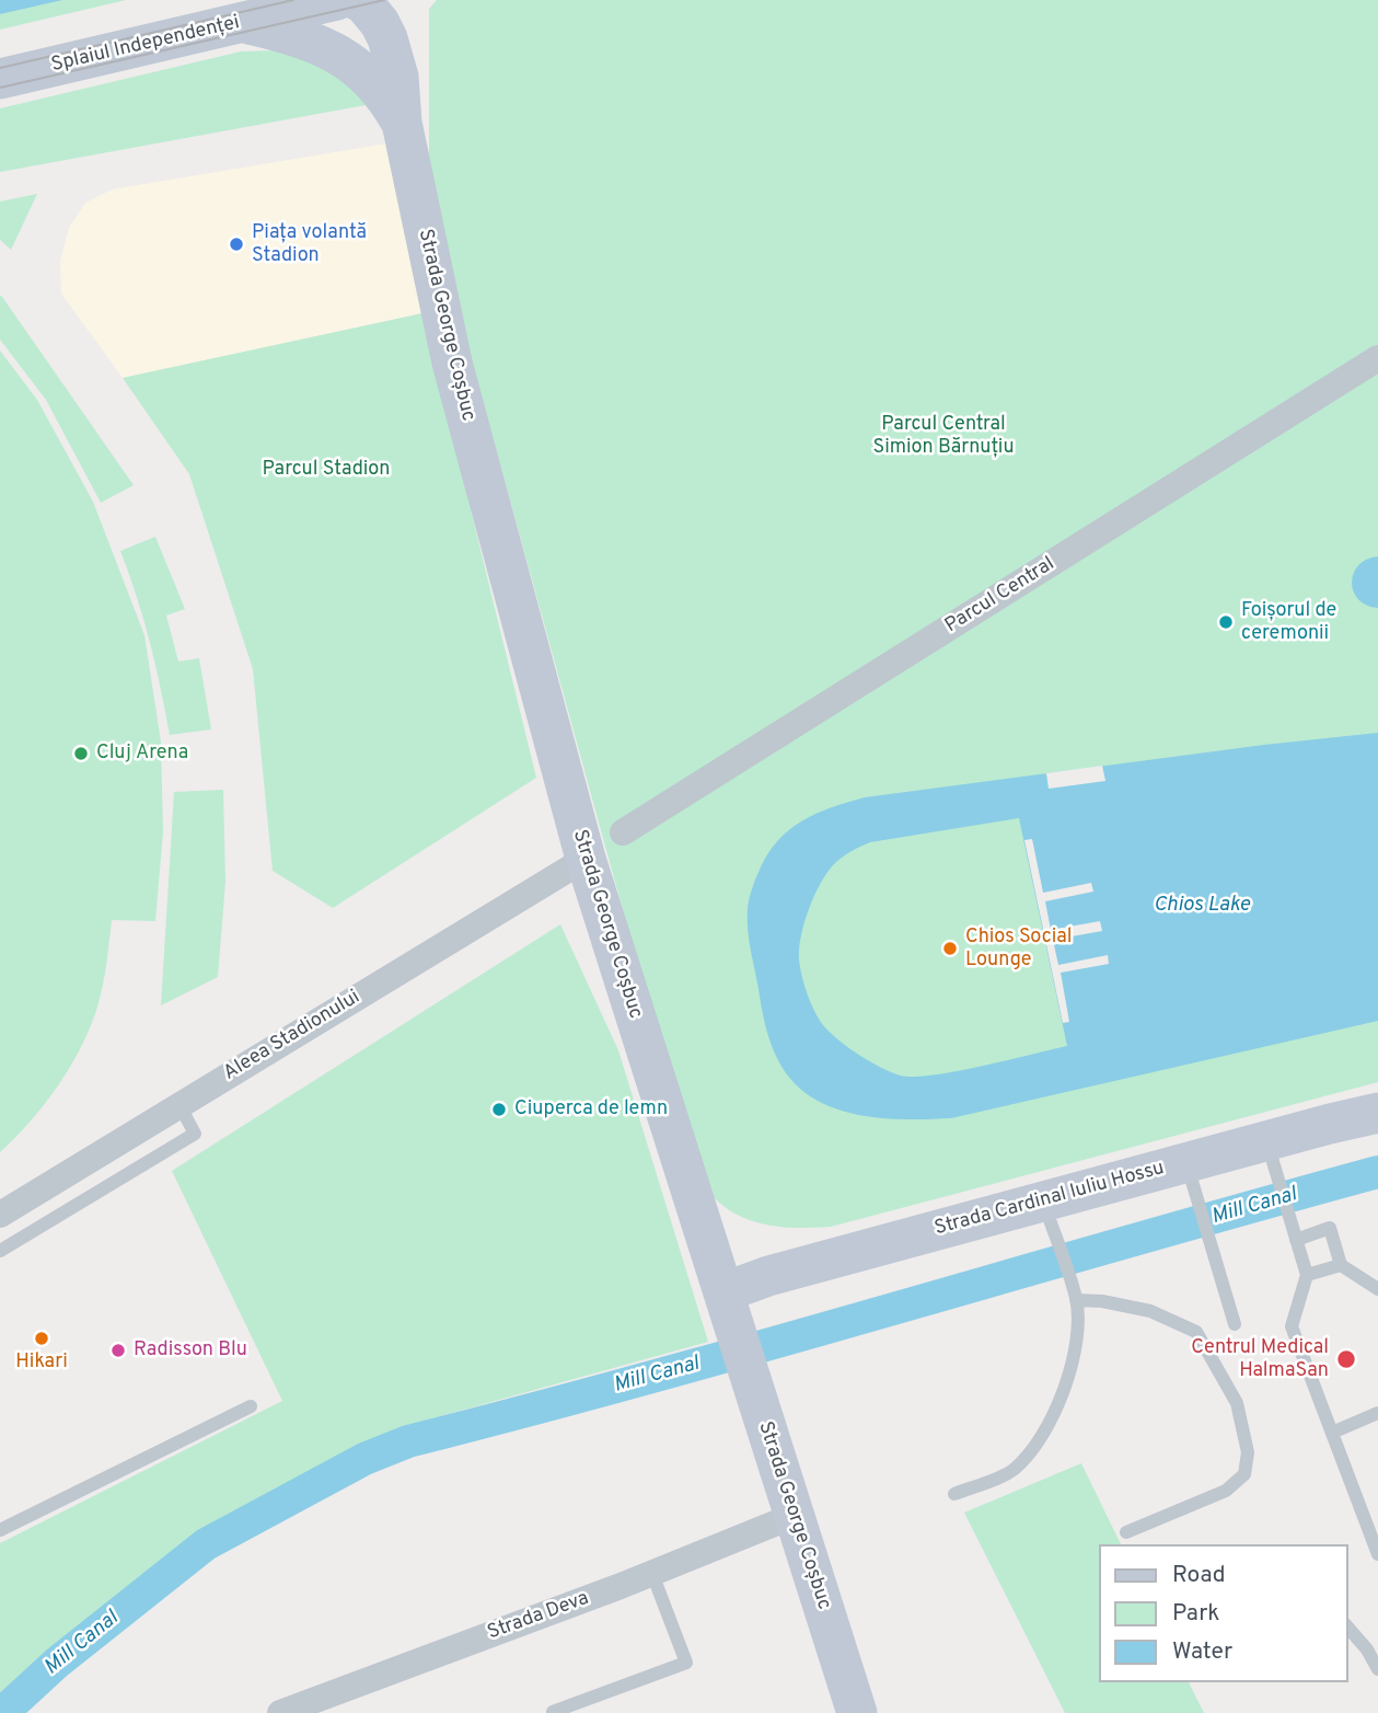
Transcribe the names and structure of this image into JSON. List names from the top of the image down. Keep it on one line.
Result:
{"streets":{"main road":["Splaiul Independenței","Strada George Coșbuc","Strada Cardinal Iuliu Hossu"],"street":["Parcul Central","Aleea Stadionului","Strada Deva"]},"crossings":[["Splaiul Independenței","Strada George Coșbuc"],["Strada George Coșbuc","Aleea Stadionului"],["Strada George Coșbuc","Strada Cardinal Iuliu Hossu"],["Strada George Coșbuc","Strada Deva"]],"water":["Chios Lake","Mill Canal"],"parks":["Parcul Central Simion Bărnuțiu","Parcul Stadion"],"places":["Piața volantă Stadion","Foișorul de ceremonii","Cluj Arena","Chios Social Lounge","Ciuperca de lemn","Hikari","Radisson Blu","Centrul Medical HalmaSan"],"legend":["Road","Park","Water"]}
